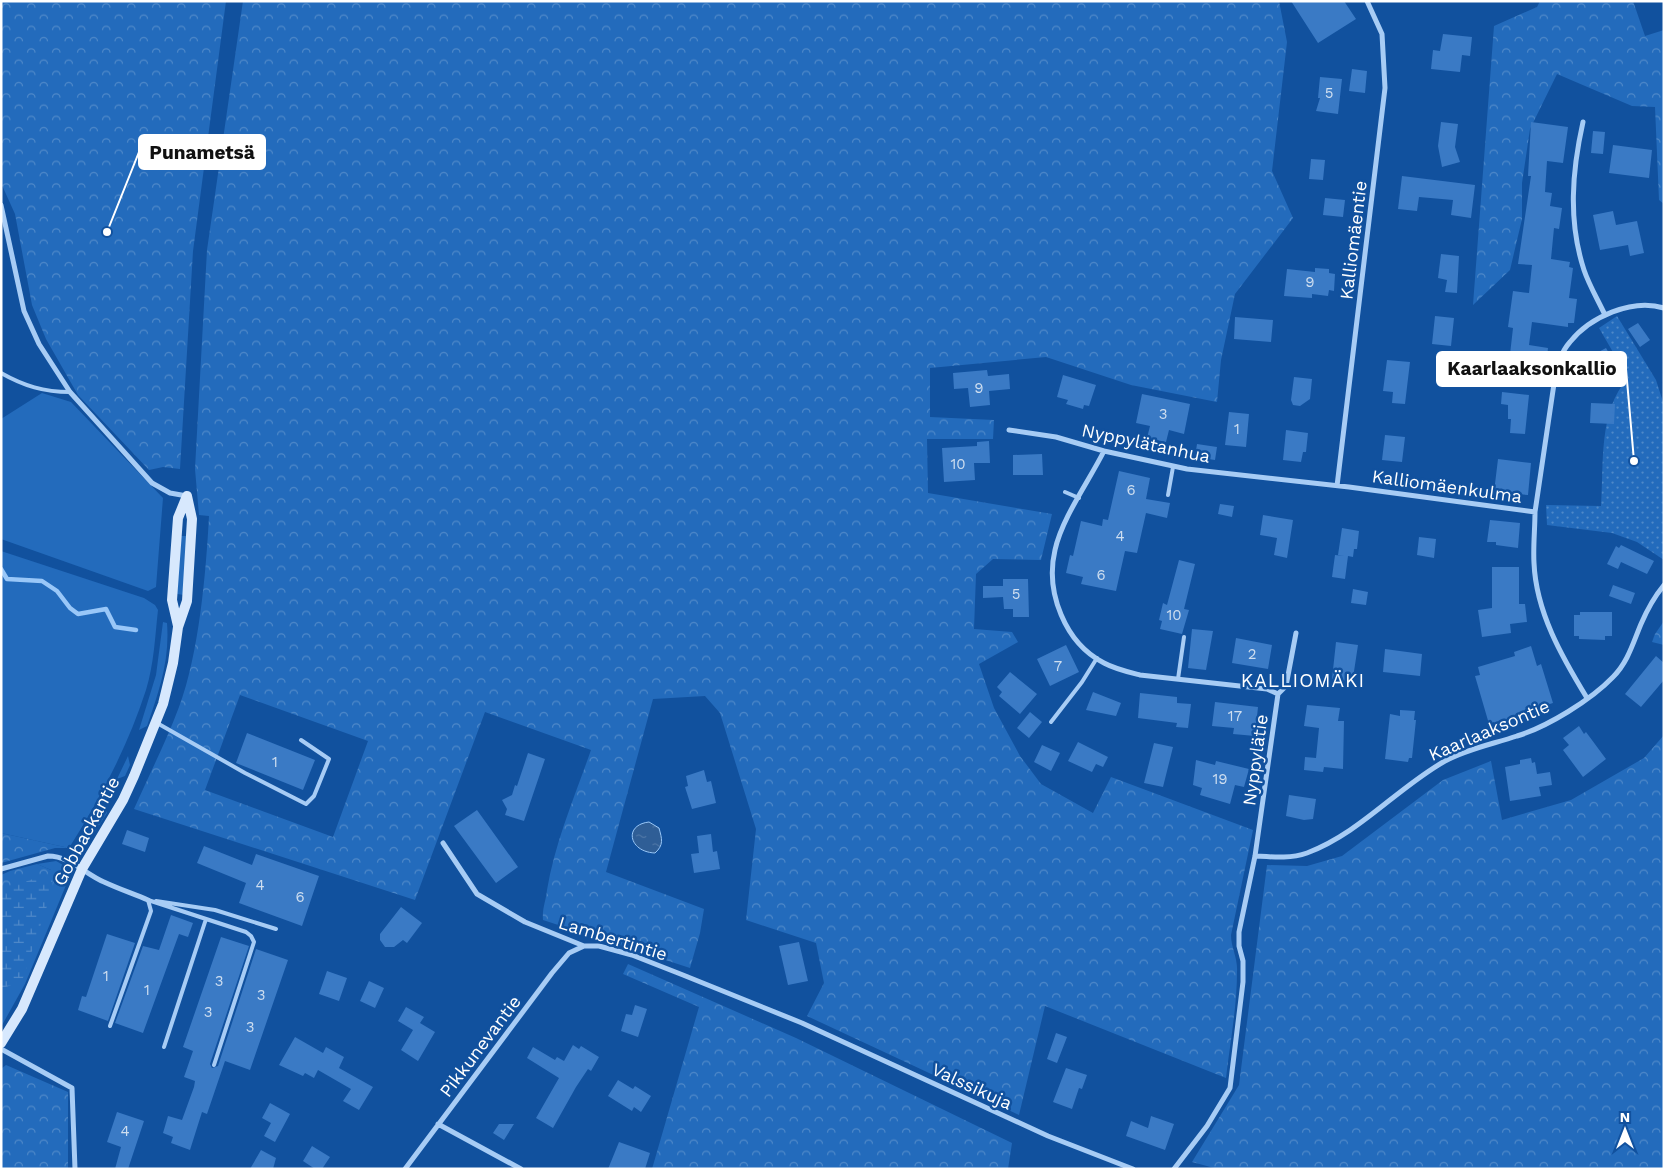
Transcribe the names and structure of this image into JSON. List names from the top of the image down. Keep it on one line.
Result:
{"streets":{"street":["Kalliomäentie","Nyppylätanhua","Kalliomäenkulma","Kaarlaaksontie","Nyppylätie","Gobbackantie","Lambertintie","Pikkunevantie","Valssikuja"]},"crossings":[["Kalliomäentie","Nyppylätanhua"],["Kalliomäentie","Kalliomäenkulma"],["Nyppylätanhua","Kalliomäenkulma"],["Nyppylätanhua","Nyppylätie"],["Kalliomäenkulma","Kaarlaaksontie"],["Kaarlaaksontie","Nyppylätie"],["Lambertintie","Pikkunevantie"],["Lambertintie","Valssikuja"]],"districts":["KALLIOMÄKI"],"places":["Punametsä","Kaarlaaksonkallio"],"house_numbers":["5","9","9","3","1","10","6","4","6","5","10","2","7","17","1","19","4","6","1","3","1","3","3","3","4"],"north":"top"}
